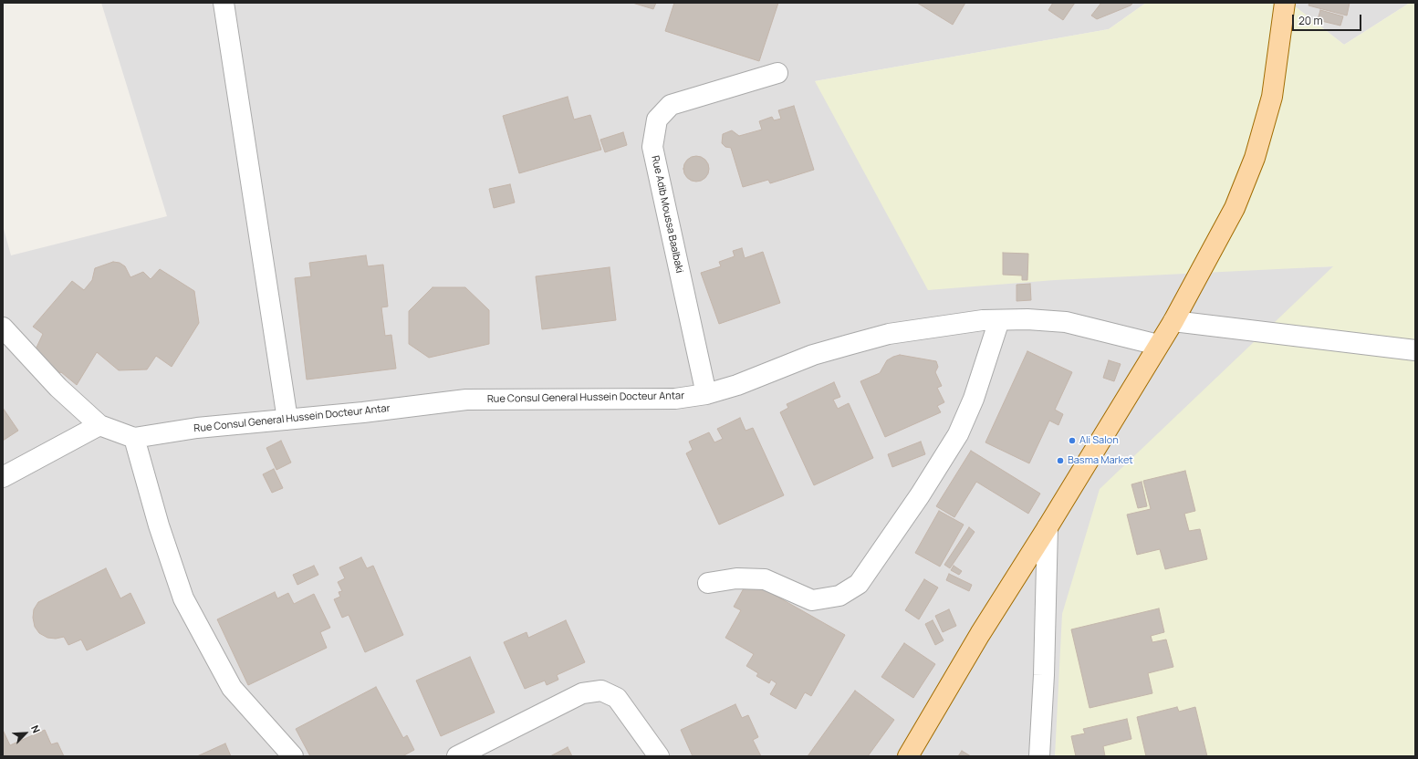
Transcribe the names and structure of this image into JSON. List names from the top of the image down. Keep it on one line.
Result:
{"streets":{"street":["Rue Adib Moussa Baalbaki","Rue Consul General Hussein Docteur Antar"]},"crossings":[["Rue Adib Moussa Baalbaki","Rue Consul General Hussein Docteur Antar"]],"places":["Ali Salon","Basma Market"],"scale_bar":"20 m","north":"top right"}
